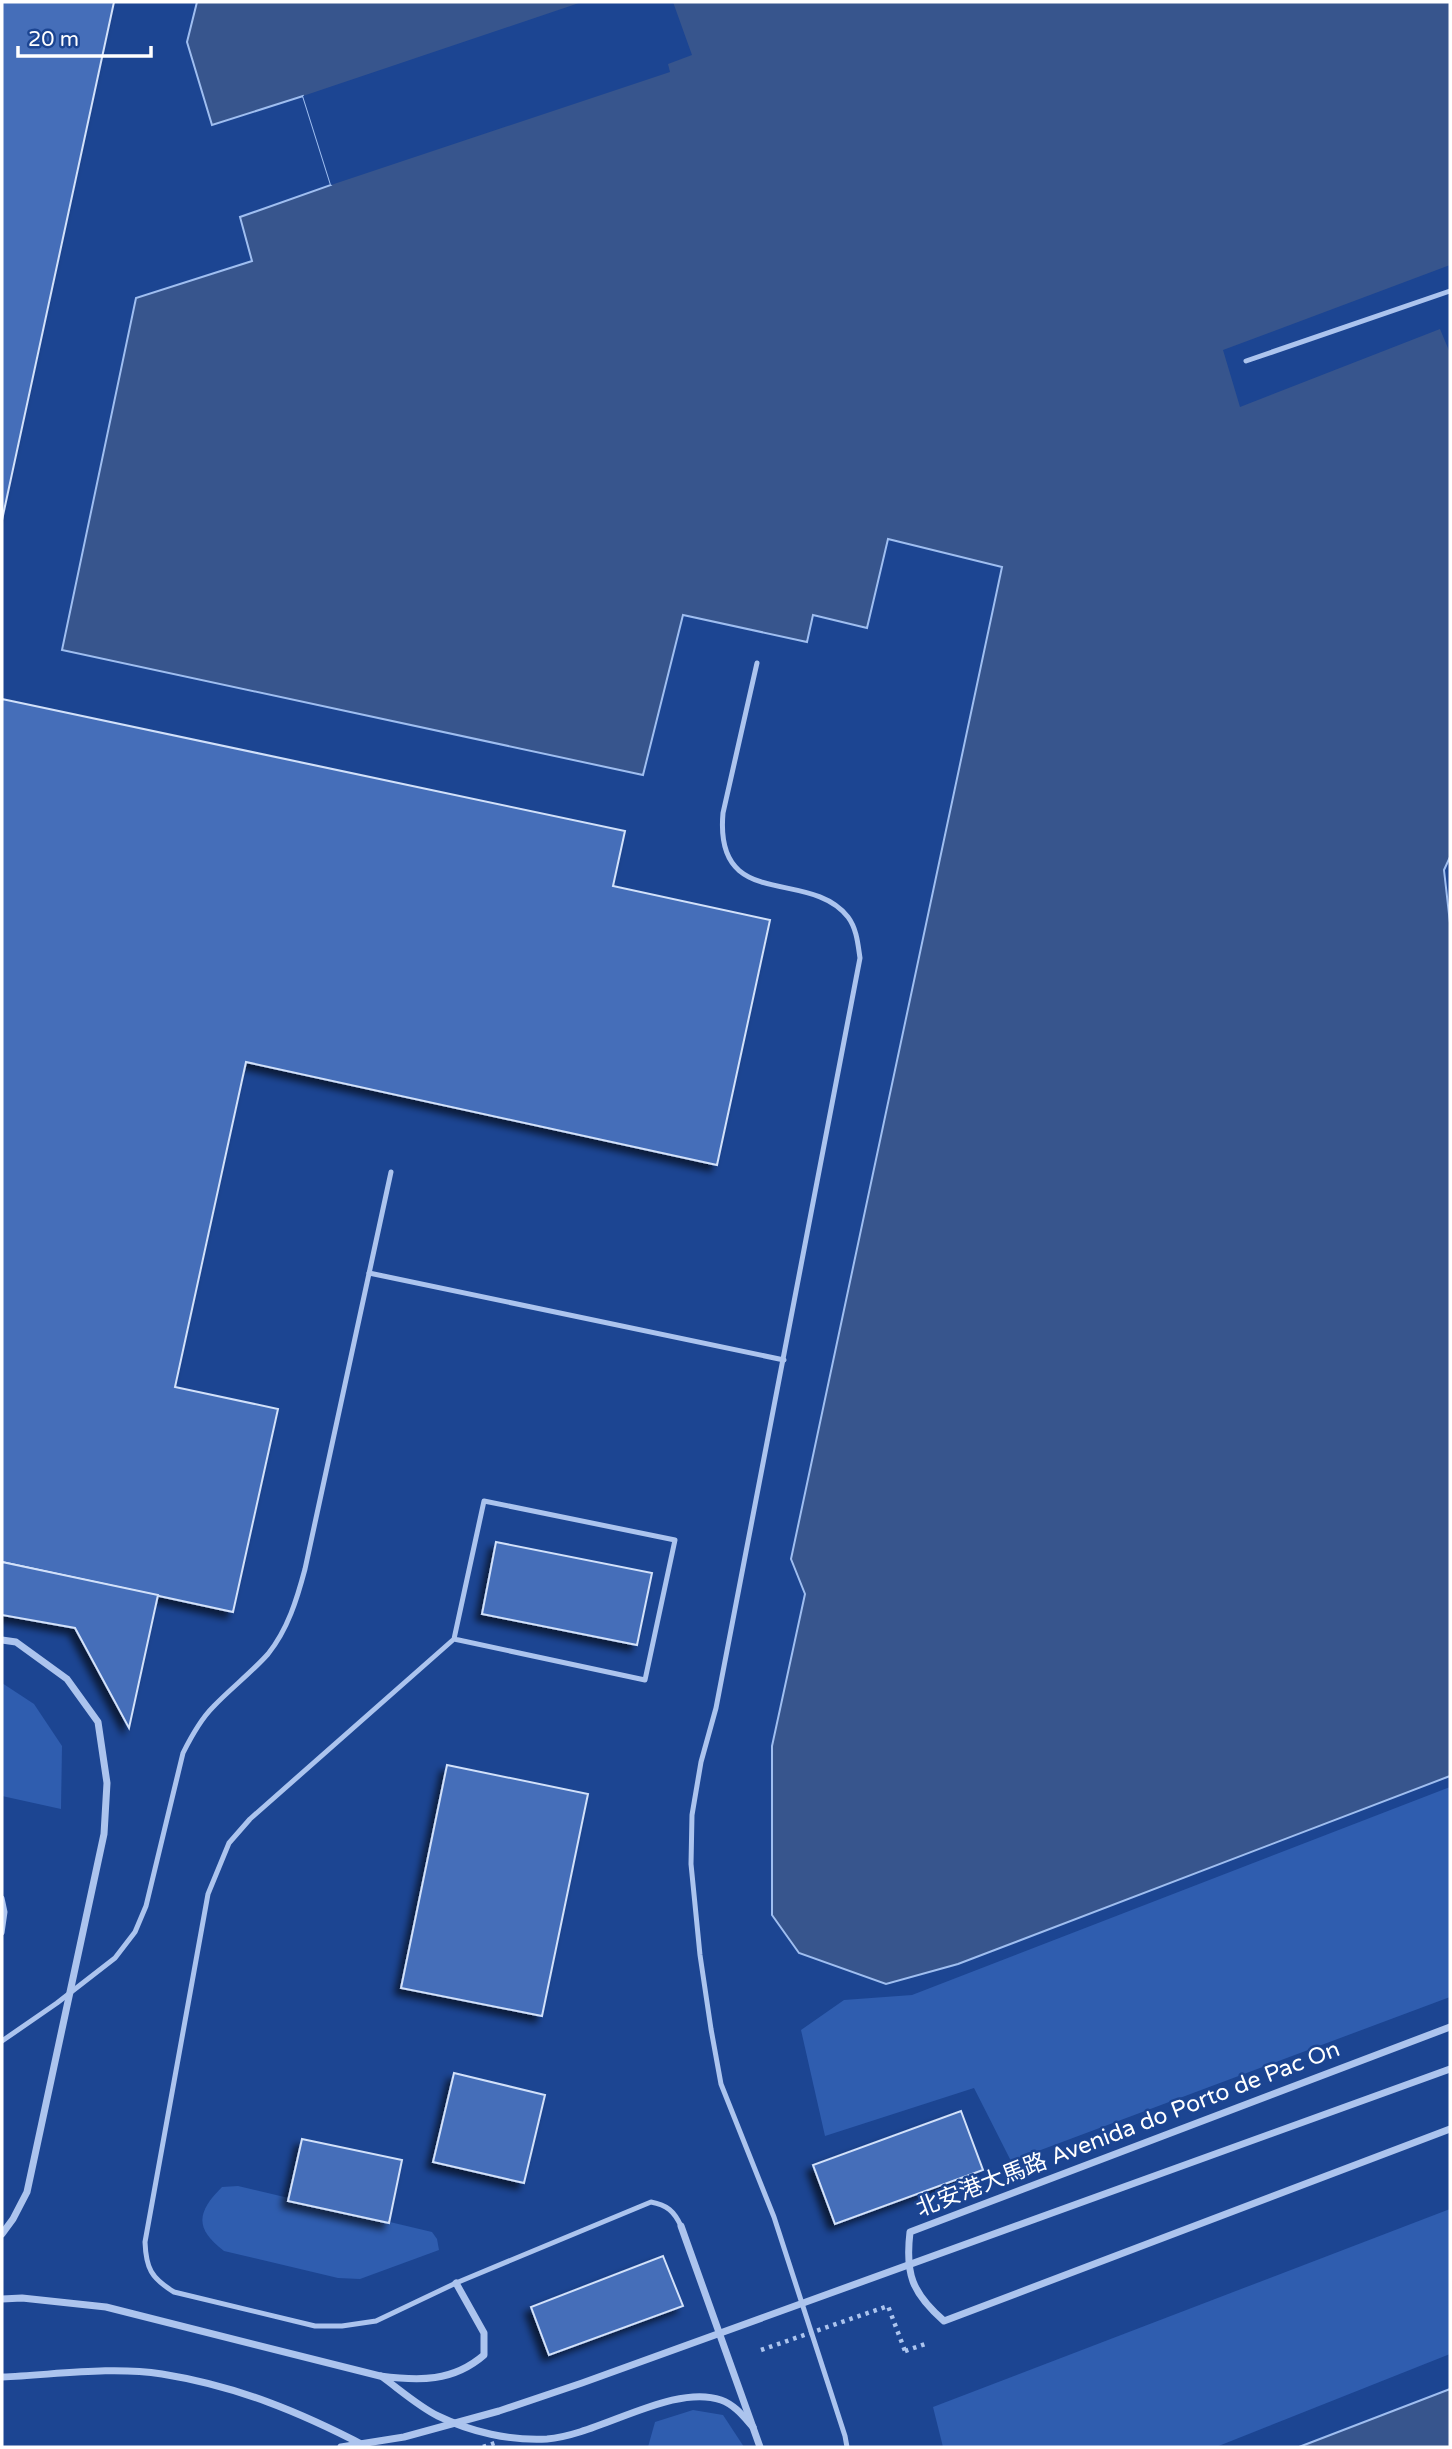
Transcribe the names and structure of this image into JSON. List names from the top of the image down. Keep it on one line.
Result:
{"streets":{"street":["北安港大馬路 Avenida do Porto de Pac On"]},"scale_bar":"20 m"}
